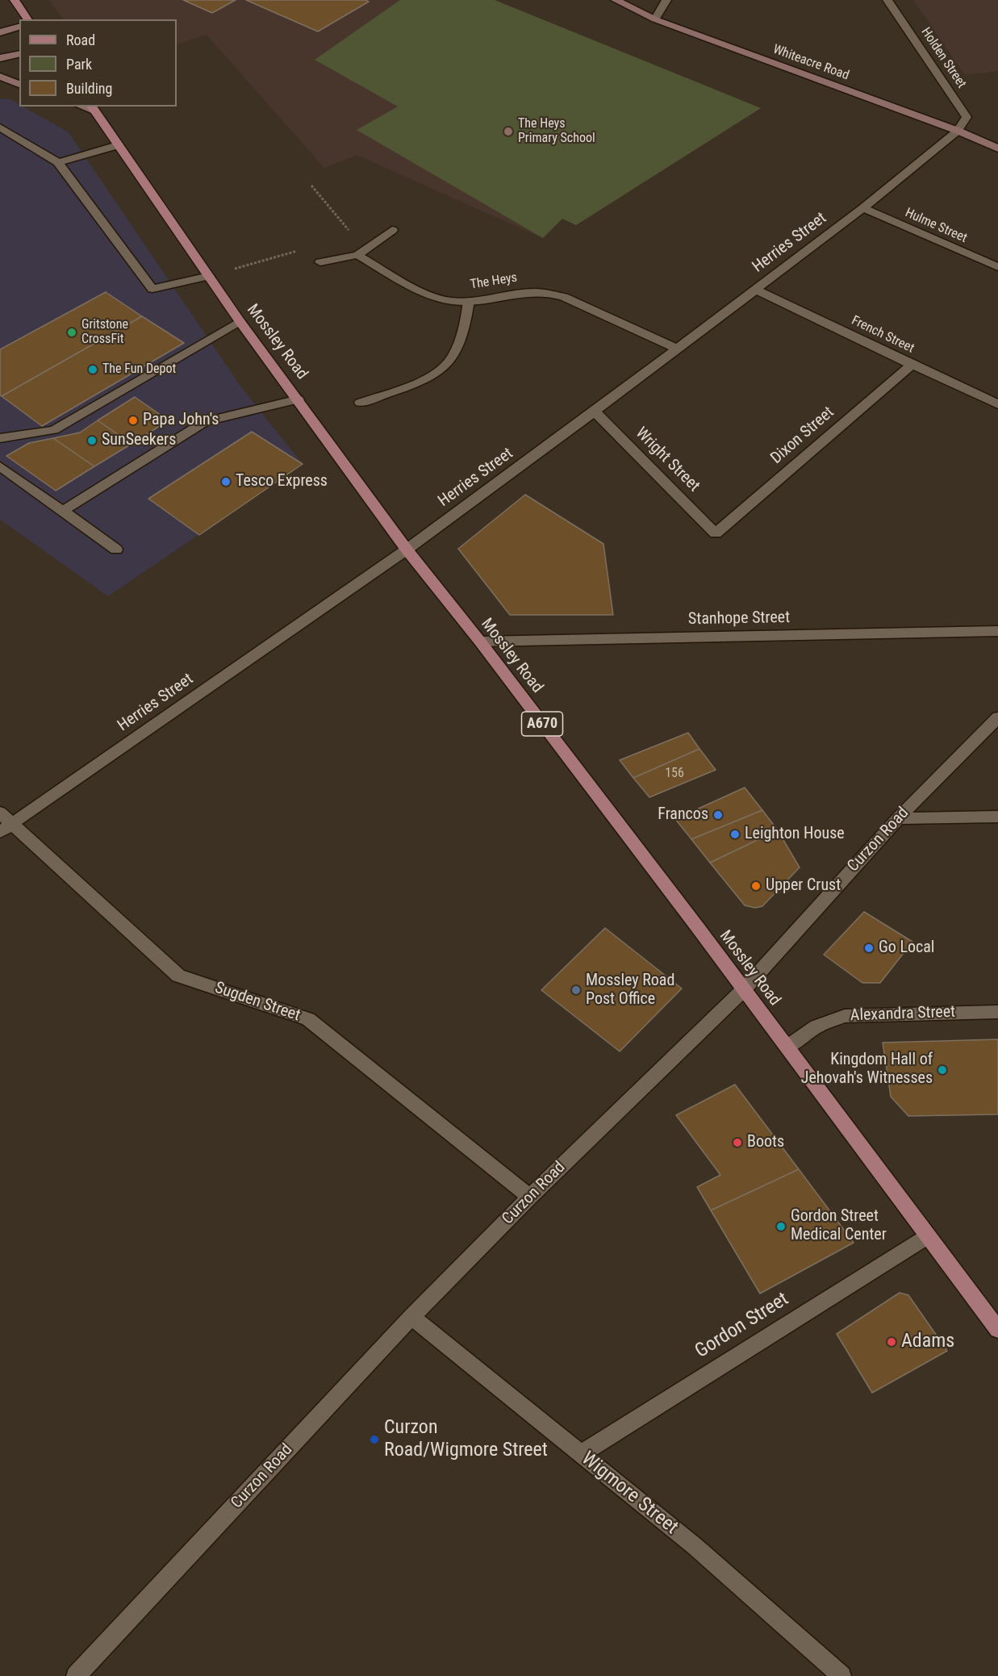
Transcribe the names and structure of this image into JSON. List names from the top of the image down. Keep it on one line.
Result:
{"streets":{"main road":["Whiteacre Road","Mossley Road","A670"],"street":["Holden Street","Hulme Street","Herries Street","The Heys","French Street","Dixon Street","Wright Street","Stanhope Street","Curzon Road","Sugden Street","Alexandra Street","Gordon Street","Wigmore Street"]},"crossings":[["Holden Street","Whiteacre Road"],["Holden Street","Herries Street"],["Whiteacre Road","Herries Street"],["Hulme Street","Herries Street"],["Herries Street","The Heys"],["Herries Street","French Street"],["Herries Street","Mossley Road"],["Herries Street","Wright Street"],["Herries Street","Sugden Street"],["French Street","Dixon Street"],["Mossley Road","Stanhope Street"],["Mossley Road","Curzon Road"],["Mossley Road","Alexandra Street"],["Mossley Road","Gordon Street"],["Dixon Street","Wright Street"],["Curzon Road","Sugden Street"],["Curzon Road","Wigmore Street"],["Gordon Street","Wigmore Street"]],"places":["The Heys Primary School","Gritstone CrossFit","The Fun Depot","Papa John's","SunSeekers","Tesco Express","Francos","Leighton House","Upper Crust","Go Local","Mossley Road Post Office","Kingdom Hall of Jehovah's Witnesses","Boots","Gordon Street Medical Center","Adams","Curzon Road/Wigmore Street"],"house_numbers":["156"],"legend":["Road","Park","Building"]}
